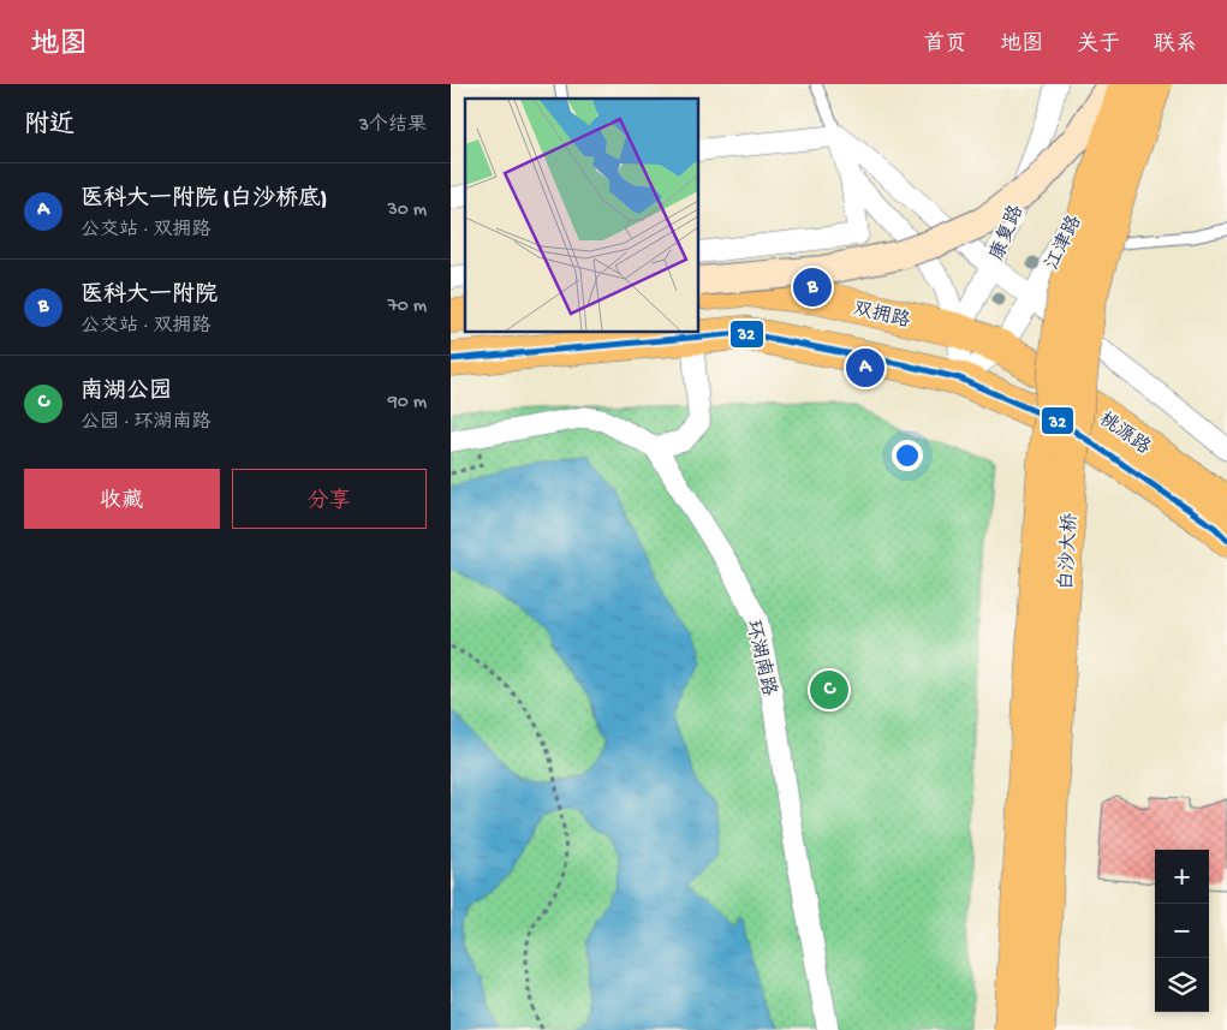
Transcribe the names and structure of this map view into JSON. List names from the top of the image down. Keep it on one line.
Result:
{"streets":{"main road":["双拥路","桃源路","白沙大桥"],"street":["康复路","江津路","环湖南路"]},"crossings":[["康复路","江津路"],["康复路","双拥路"],["康复路","桃源路"],["江津路","桃源路"],["双拥路","桃源路"]],"lines":["transit line 32"],"page":{"header":"地图","nav":["首页","地图","关于","联系"],"heading":["附近","3个结果"],"list":[{"mark":"A","name":"医科大一附院 (白沙桥底)","note":"公交站 · 双拥路","value":"30 m"},{"mark":"B","name":"医科大一附院","note":"公交站 · 双拥路","value":"70 m"},{"mark":"C","name":"南湖公园","note":"公园 · 环湖南路","value":"90 m"}],"pins":["B","A","C"],"buttons":["收藏","分享"],"map_buttons":["+","−"]}}
